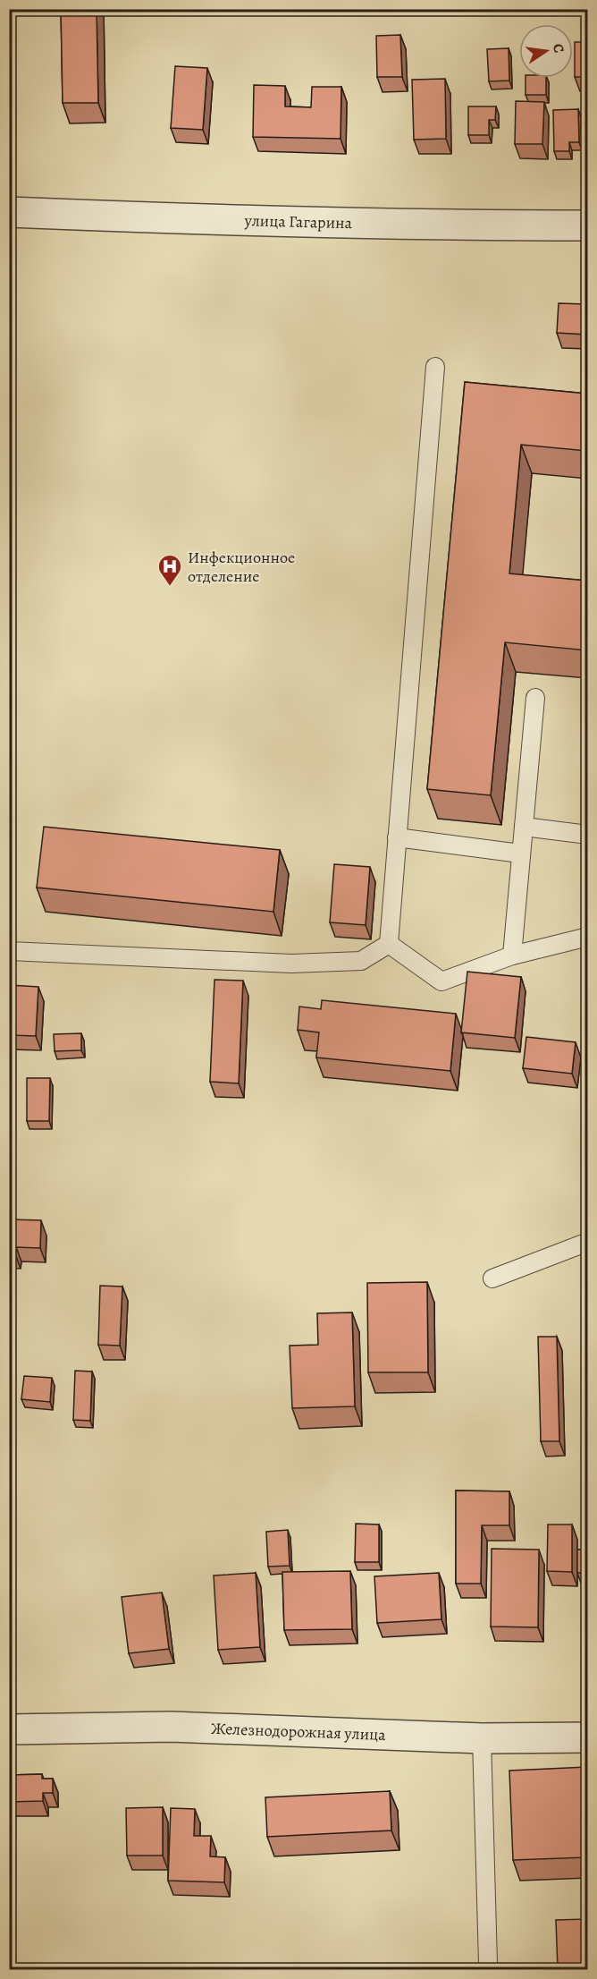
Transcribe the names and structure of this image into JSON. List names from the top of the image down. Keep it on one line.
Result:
{"streets":{"street":["улица Гагарина","Железнодорожная улица"]},"places":{"hospital":["Инфекционное отделение"]},"north":"right"}
